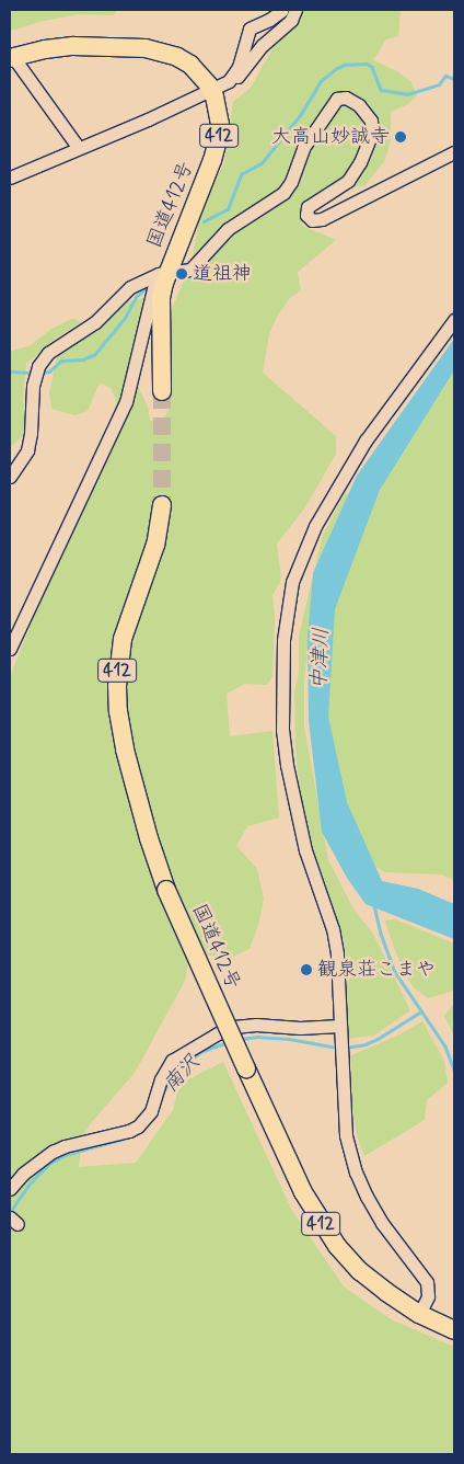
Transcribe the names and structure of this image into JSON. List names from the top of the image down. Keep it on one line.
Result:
{"streets":{"highway":["412","国道412号"]},"water":["中津川","南沢"],"places":["大高山妙誠寺","道祖神","観泉荘こまや"]}
